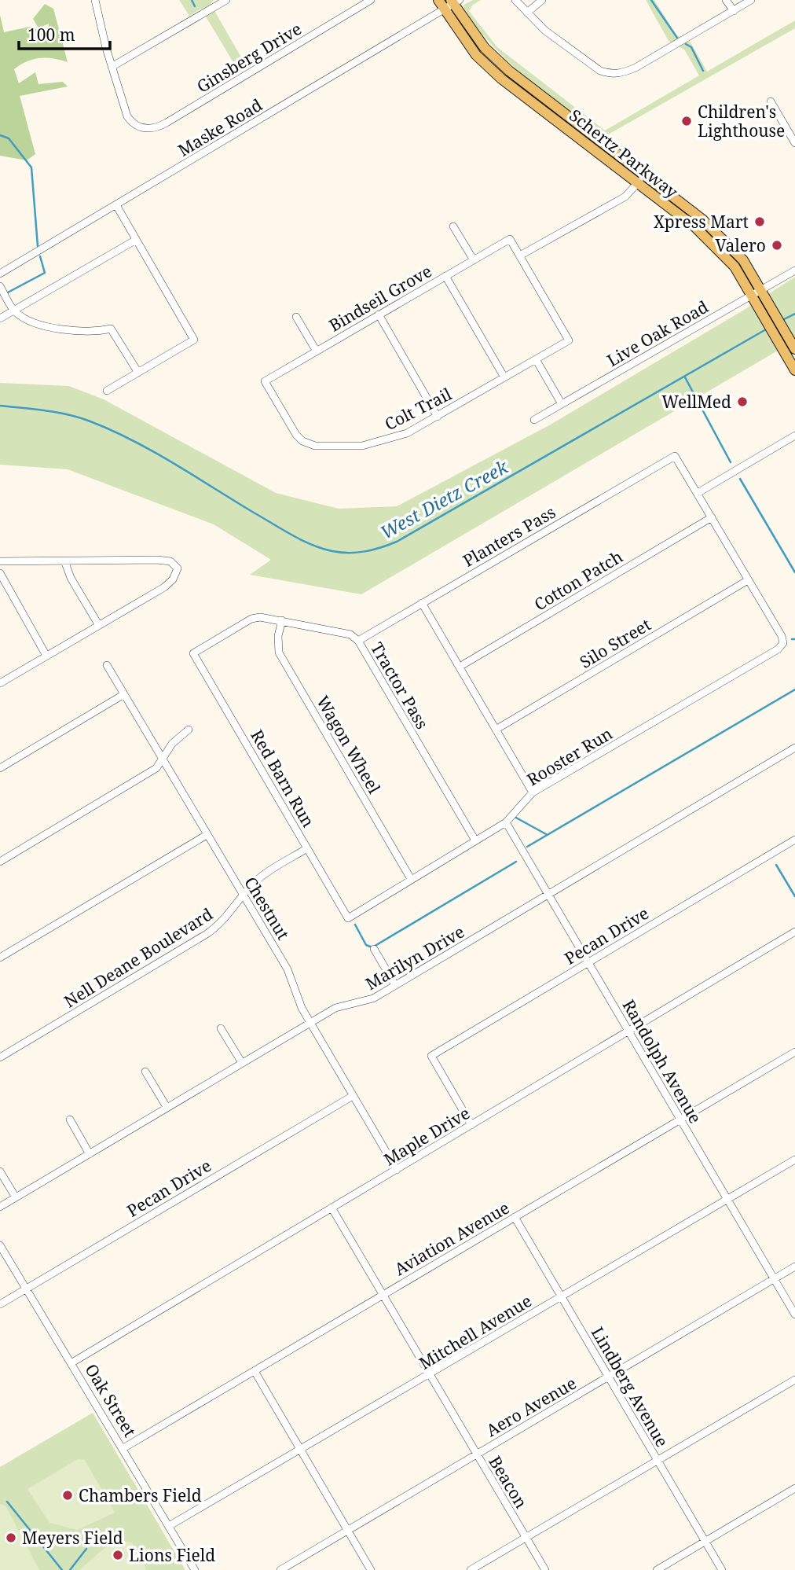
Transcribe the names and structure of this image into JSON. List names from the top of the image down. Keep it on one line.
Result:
{"streets":{"main road":["Schertz Parkway"],"street":["Ginsberg Drive","Maske Road","Bindseil Grove","Live Oak Road","Colt Trail","Planters Pass","Cotton Patch","Silo Street","Tractor Pass","Wagon Wheel","Rooster Run","Red Barn Run","Chestnut","Pecan Drive","Nell Deane Boulevard","Marilyn Drive","Randolph Avenue","Maple Drive","Aviation Avenue","Mitchell Avenue","Lindberg Avenue","Oak Street","Aero Avenue","Beacon"]},"crossings":[["Maske Road","Schertz Parkway"],["Schertz Parkway","Live Oak Road"],["Bindseil Grove","Colt Trail"],["Planters Pass","Tractor Pass"],["Silo Street","Rooster Run"],["Tractor Pass","Wagon Wheel"],["Tractor Pass","Rooster Run"],["Tractor Pass","Red Barn Run"],["Wagon Wheel","Rooster Run"],["Rooster Run","Red Barn Run"],["Rooster Run","Randolph Avenue"],["Red Barn Run","Nell Deane Boulevard"],["Chestnut","Pecan Drive"],["Chestnut","Nell Deane Boulevard"],["Chestnut","Marilyn Drive"],["Chestnut","Maple Drive"],["Pecan Drive","Randolph Avenue"],["Pecan Drive","Maple Drive"],["Pecan Drive","Oak Street"],["Marilyn Drive","Randolph Avenue"],["Randolph Avenue","Maple Drive"],["Randolph Avenue","Aviation Avenue"],["Randolph Avenue","Mitchell Avenue"],["Randolph Avenue","Aero Avenue"],["Maple Drive","Oak Street"],["Maple Drive","Beacon"],["Aviation Avenue","Lindberg Avenue"],["Aviation Avenue","Oak Street"],["Aviation Avenue","Beacon"],["Mitchell Avenue","Lindberg Avenue"],["Mitchell Avenue","Oak Street"],["Mitchell Avenue","Beacon"],["Lindberg Avenue","Aero Avenue"],["Aero Avenue","Beacon"]],"water":["West Dietz Creek"],"places":["Children's Lighthouse","Xpress Mart","Valero","WellMed","Chambers Field","Meyers Field","Lions Field"],"scale_bar":"100 m"}
